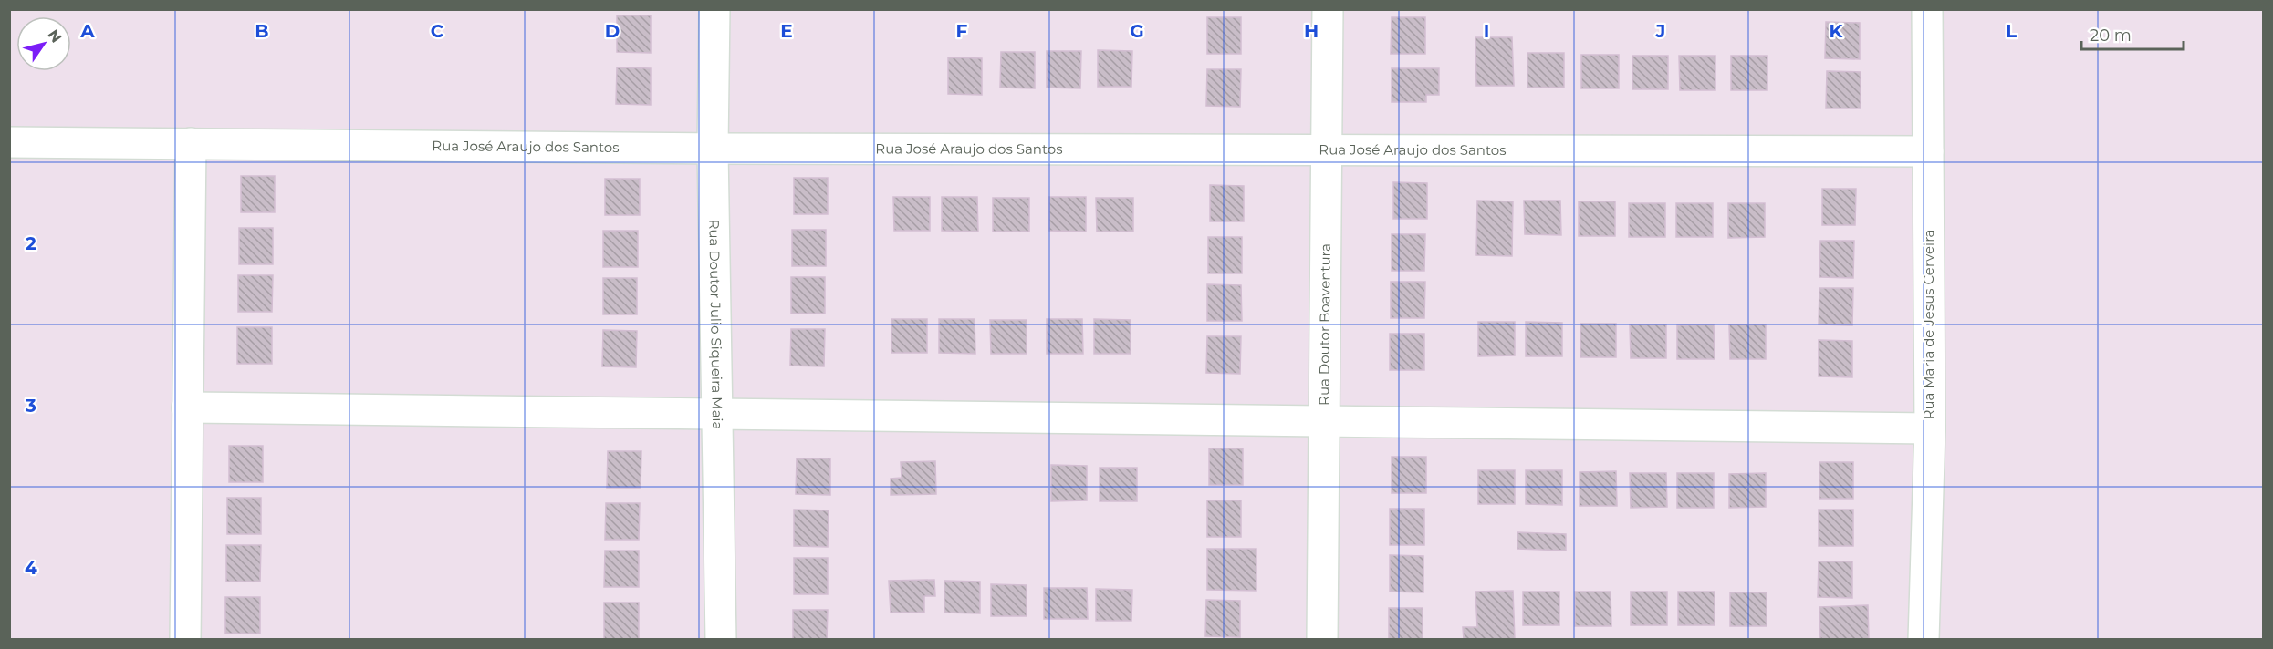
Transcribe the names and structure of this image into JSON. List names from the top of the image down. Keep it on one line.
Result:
{"streets":{"street":["Rua José Araujo dos Santos","Rua Doutor Julio Siqueira Maia","Rua Doutor Boaventura","Rua Maria de Jesus Cerveira"]},"crossings":[["Rua José Araujo dos Santos","Rua Doutor Julio Siqueira Maia"],["Rua José Araujo dos Santos","Rua Doutor Boaventura"],["Rua José Araujo dos Santos","Rua Maria de Jesus Cerveira"]],"scale_bar":"20 m","north":"top right","grid":{"columns":["A","B","C","D","E","F","G","H","I","J","K","L"],"rows":["2","3","4"]}}
